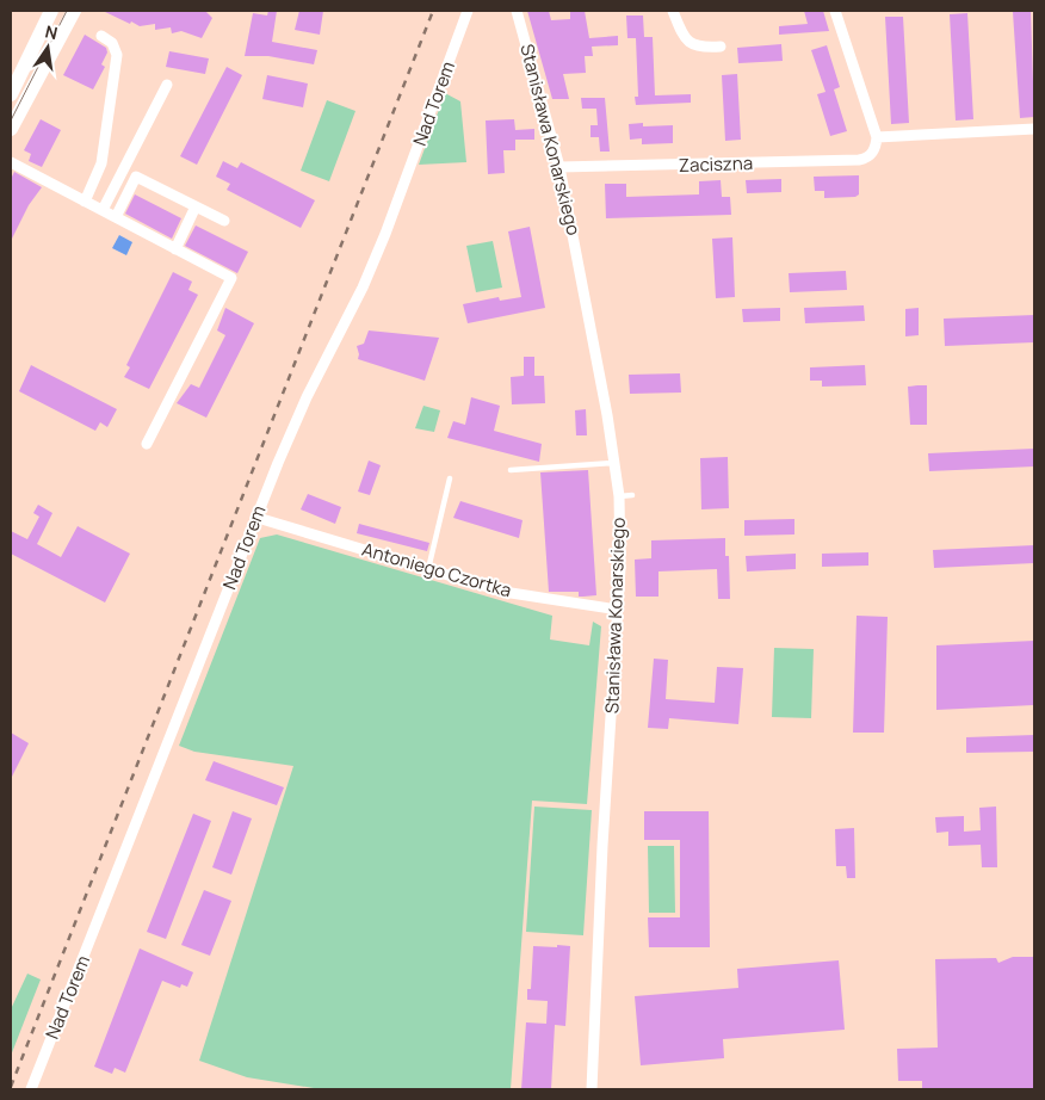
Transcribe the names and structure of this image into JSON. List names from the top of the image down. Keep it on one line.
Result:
{"streets":{"street":["Nad Torem","Stanisława Konarskiego","Zaciszna","Antoniego Czortka"]},"crossings":[["Nad Torem","Antoniego Czortka"],["Stanisława Konarskiego","Zaciszna"],["Stanisława Konarskiego","Antoniego Czortka"]],"north":"top"}
